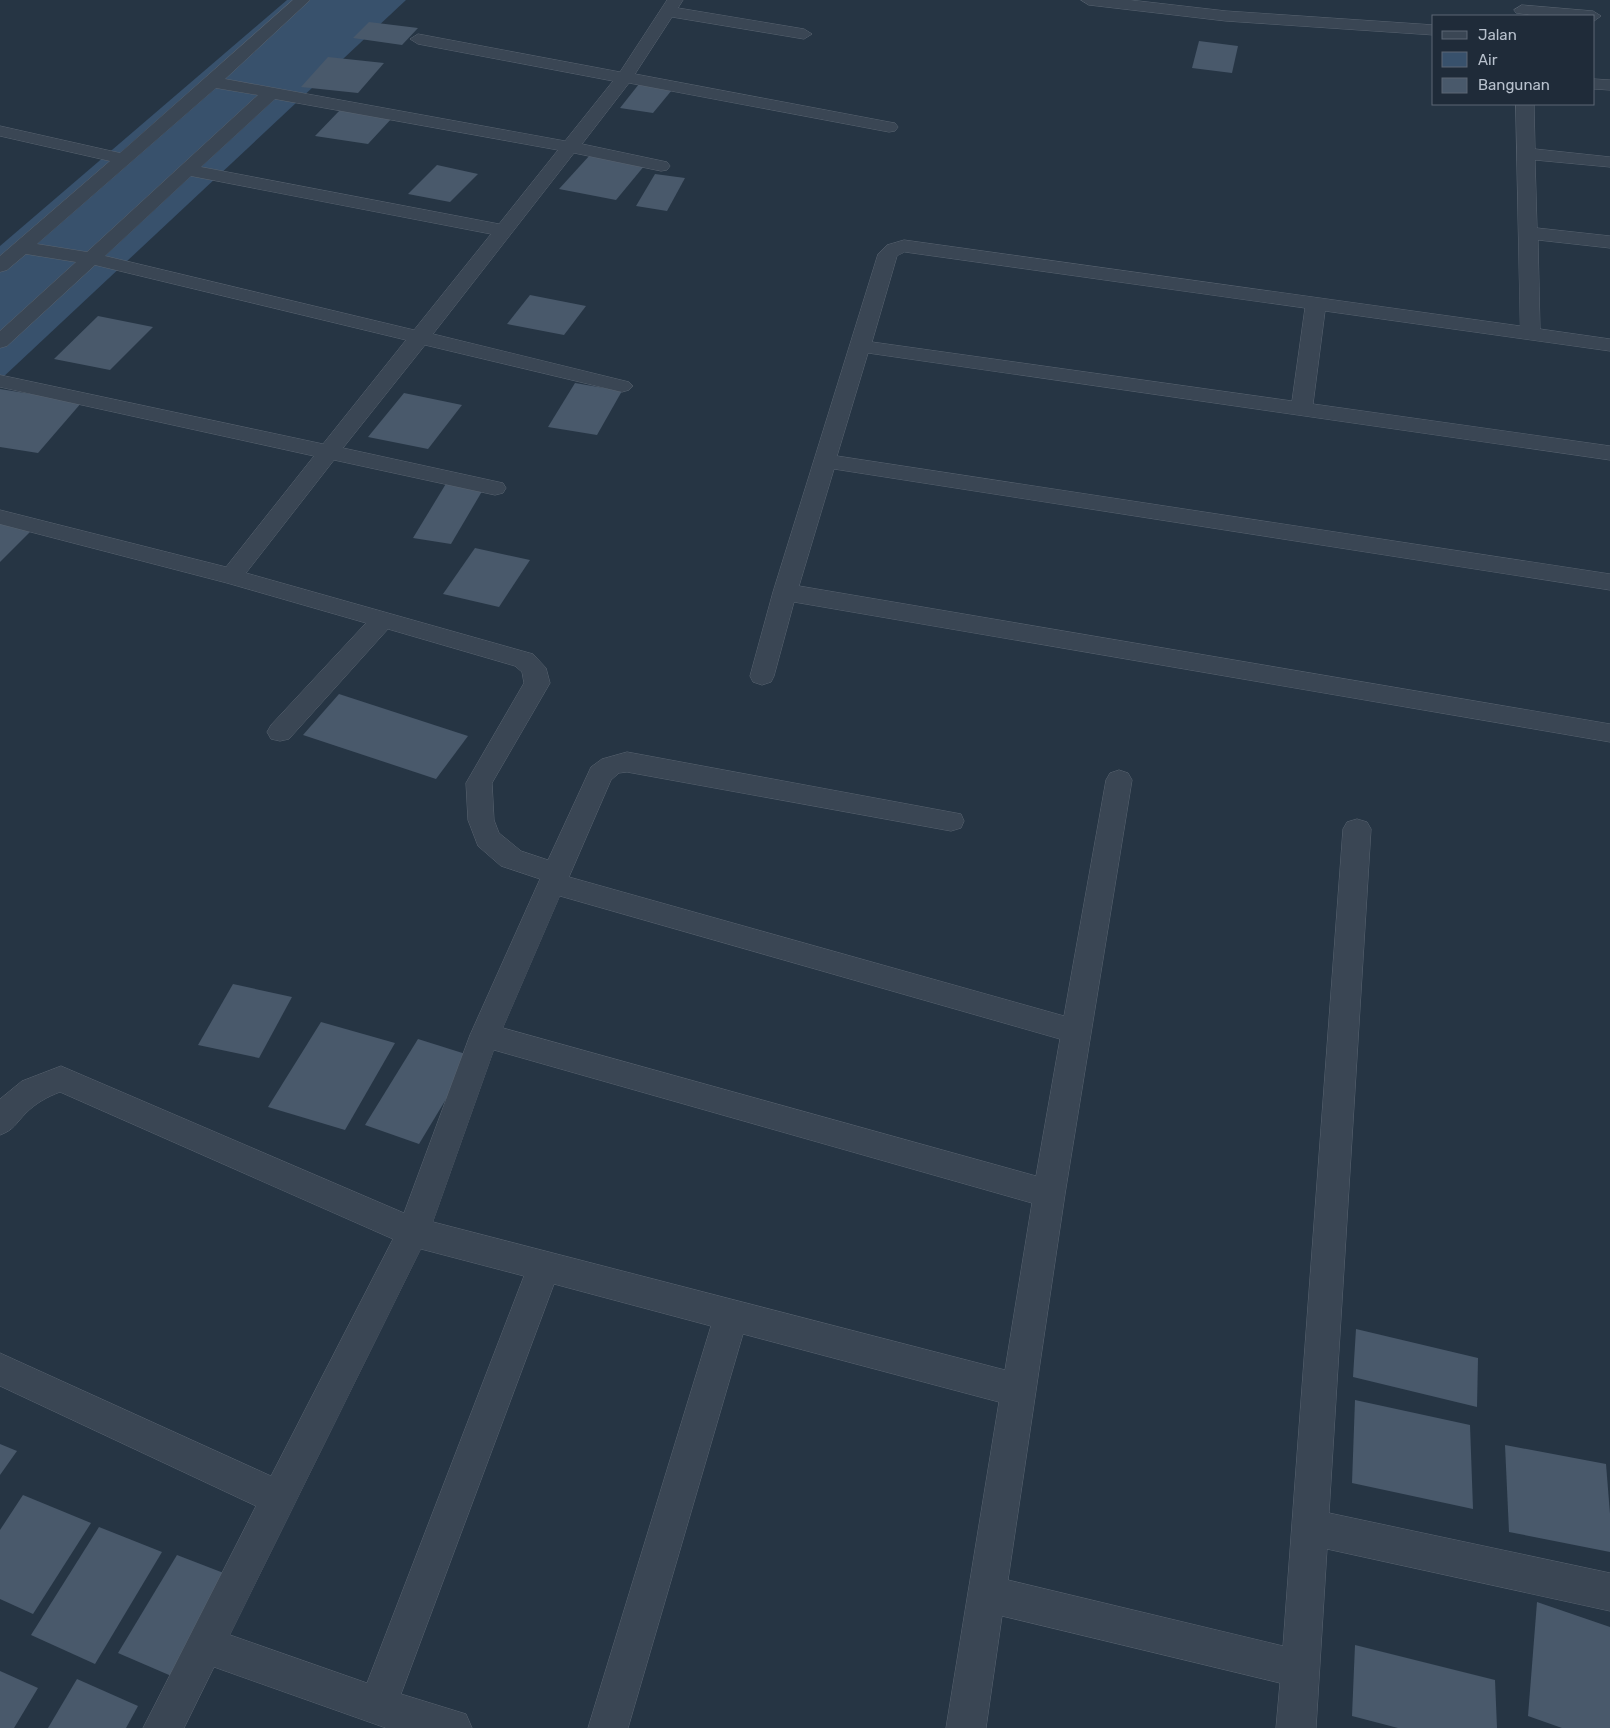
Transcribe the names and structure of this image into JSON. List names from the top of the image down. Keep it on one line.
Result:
{"legend":["Jalan","Air","Bangunan"]}
